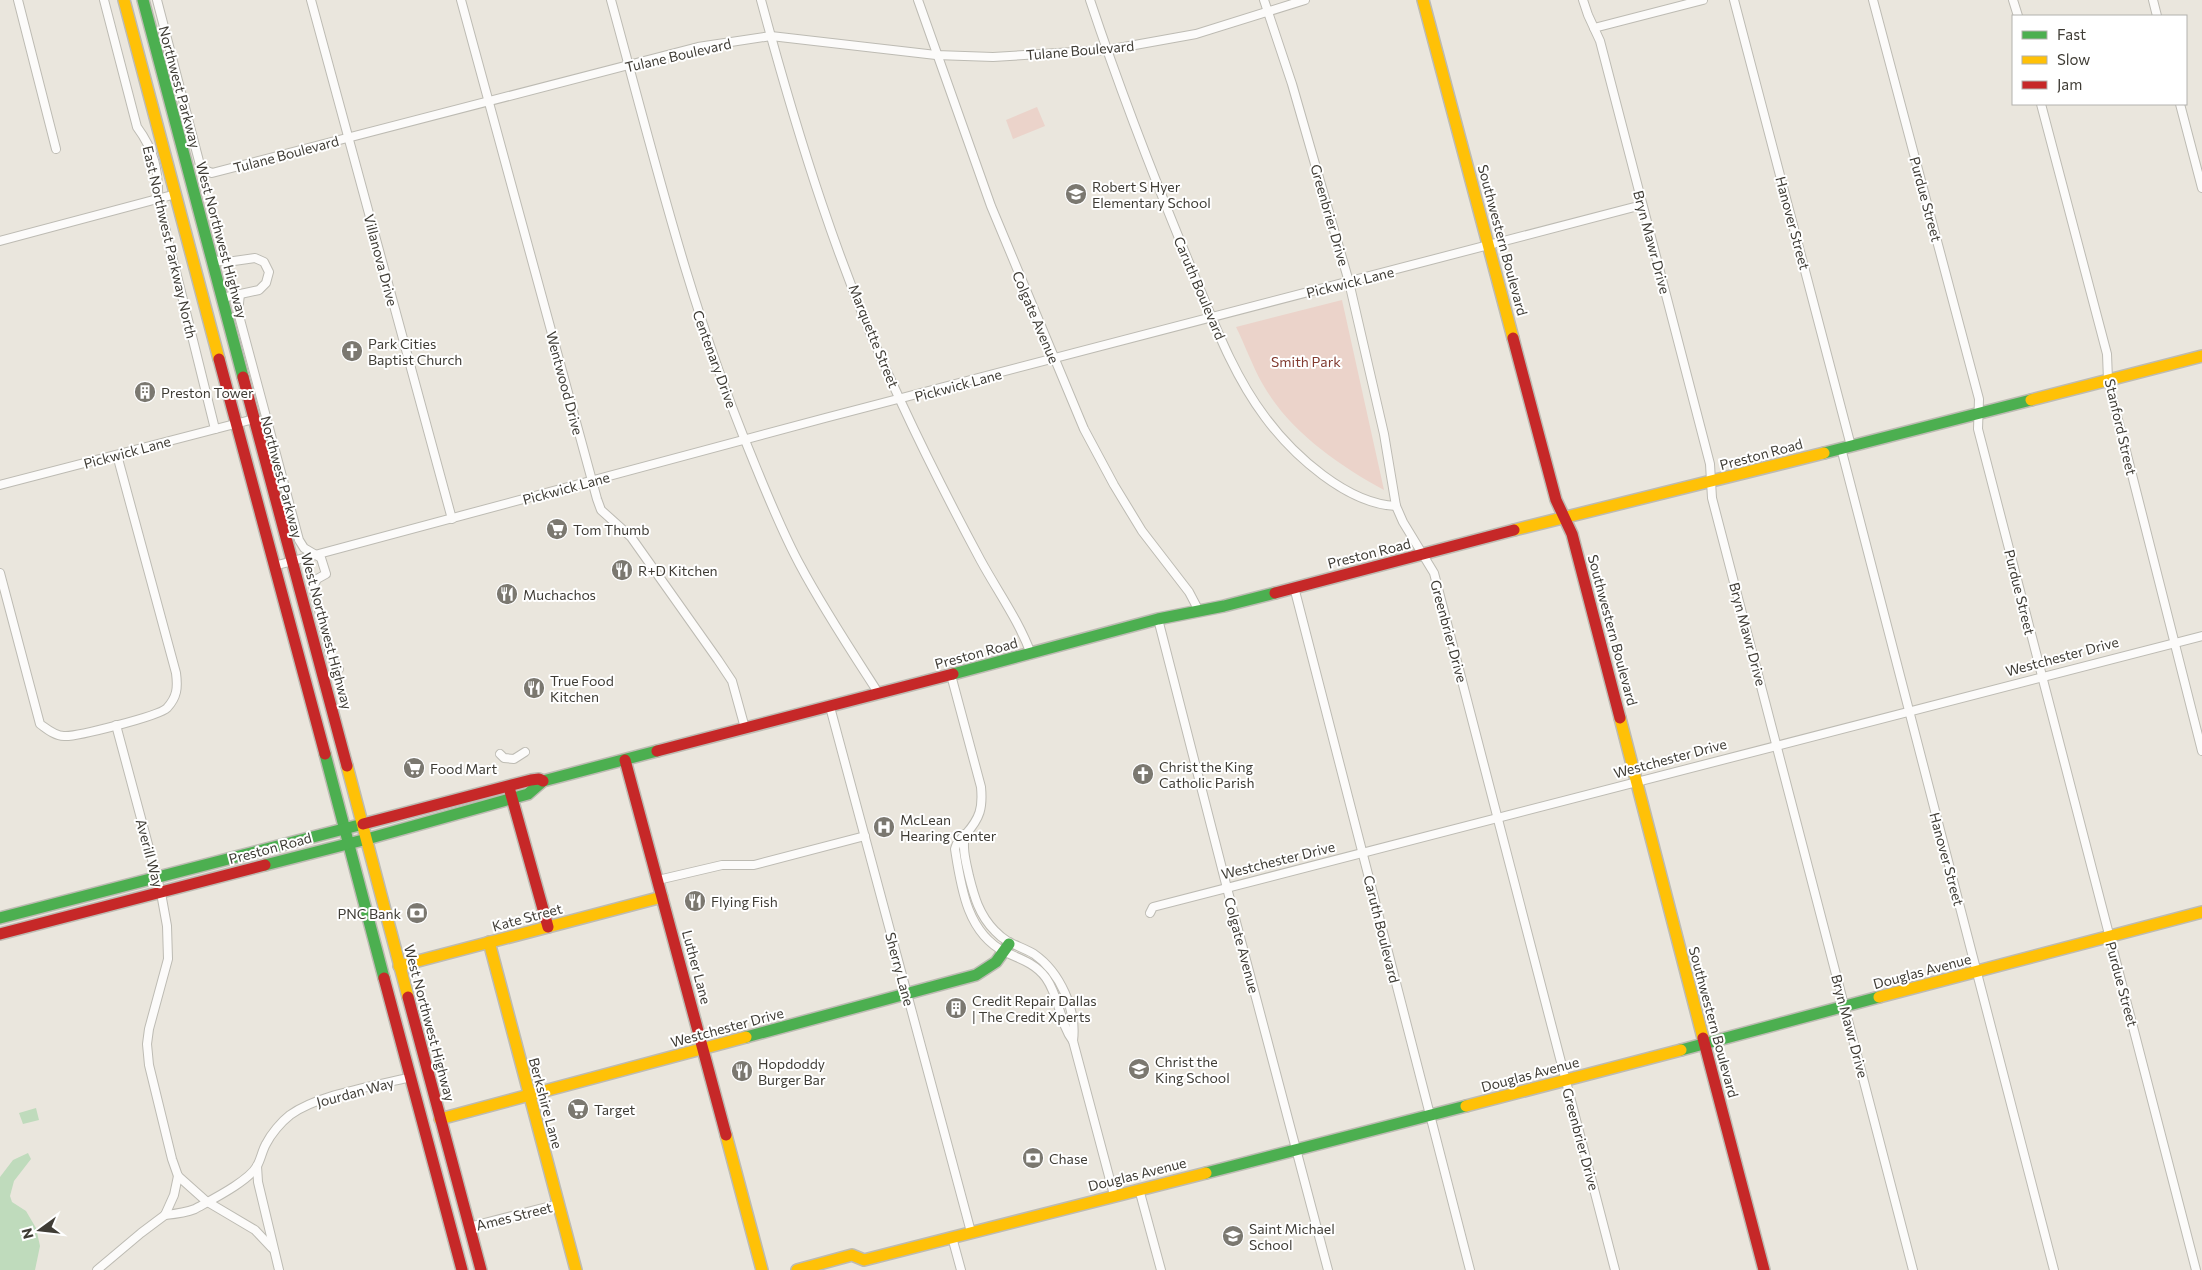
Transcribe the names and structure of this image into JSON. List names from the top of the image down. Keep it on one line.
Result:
{"streets":{"main road":["West Northwest Highway","Southwestern Boulevard","Preston Road","Westchester Drive","Kate Street","Luther Lane","Douglas Avenue","Berkshire Lane"],"street":["Tulane Boulevard","Northwest Parkway","Purdue Street","Greenbrier Drive","Hanover Street","East Northwest Parkway North","Bryn Mawr Drive","Villanova Drive","Pickwick Lane","Caruth Boulevard","Colgate Avenue","Marquette Street","Centenary Drive","Wentwood Drive","Stanford Street","Averill Way","Sherry Lane","Jourdan Way","Ames Street"]},"crossings":[["Tulane Boulevard","Northwest Parkway"],["Tulane Boulevard","Greenbrier Drive"],["Tulane Boulevard","Villanova Drive"],["Tulane Boulevard","Caruth Boulevard"],["Tulane Boulevard","Colgate Avenue"],["Tulane Boulevard","Marquette Street"],["Tulane Boulevard","Centenary Drive"],["Tulane Boulevard","Wentwood Drive"],["Northwest Parkway","Pickwick Lane"],["Purdue Street","Preston Road"],["Purdue Street","Westchester Drive"],["Purdue Street","Douglas Avenue"],["Greenbrier Drive","Pickwick Lane"],["Greenbrier Drive","Caruth Boulevard"],["Greenbrier Drive","Preston Road"],["Greenbrier Drive","Westchester Drive"],["Greenbrier Drive","Douglas Avenue"],["Hanover Street","Preston Road"],["Hanover Street","Westchester Drive"],["Hanover Street","Douglas Avenue"],["West Northwest Highway","Pickwick Lane"],["West Northwest Highway","Preston Road"],["West Northwest Highway","Westchester Drive"],["West Northwest Highway","Kate Street"],["West Northwest Highway","Ames Street"],["Southwestern Boulevard","Pickwick Lane"],["Southwestern Boulevard","Preston Road"],["Southwestern Boulevard","Westchester Drive"],["Southwestern Boulevard","Douglas Avenue"],["East Northwest Parkway North","Pickwick Lane"],["Bryn Mawr Drive","Pickwick Lane"],["Bryn Mawr Drive","Preston Road"],["Bryn Mawr Drive","Westchester Drive"],["Bryn Mawr Drive","Douglas Avenue"],["Villanova Drive","Pickwick Lane"],["Pickwick Lane","Caruth Boulevard"],["Pickwick Lane","Colgate Avenue"],["Pickwick Lane","Marquette Street"],["Pickwick Lane","Centenary Drive"],["Pickwick Lane","Wentwood Drive"],["Caruth Boulevard","Preston Road"],["Caruth Boulevard","Westchester Drive"],["Caruth Boulevard","Douglas Avenue"],["Colgate Avenue","Preston Road"],["Colgate Avenue","Westchester Drive"],["Colgate Avenue","Douglas Avenue"],["Marquette Street","Preston Road"],["Centenary Drive","Preston Road"],["Wentwood Drive","Preston Road"],["Stanford Street","Preston Road"],["Stanford Street","Westchester Drive"],["Preston Road","Averill Way"],["Preston Road","Luther Lane"],["Preston Road","Sherry Lane"],["Westchester Drive","Luther Lane"],["Westchester Drive","Sherry Lane"],["Westchester Drive","Berkshire Lane"],["Averill Way","Jourdan Way"],["Kate Street","Luther Lane"],["Kate Street","Berkshire Lane"],["Sherry Lane","Douglas Avenue"],["Berkshire Lane","Ames Street"]],"parks":["Smith Park"],"places":{"school or university":["Robert S Hyer Elementary School","Christ the King School","Saint Michael School"],"church":["Park Cities Baptist Church","Christ the King Catholic Parish"],"building":["Preston Tower","Credit Repair Dallas | The Credit Xperts"],"supermarket":["Tom Thumb","Food Mart","Target"],"restaurant":["R+D Kitchen","Muchachos","True Food Kitchen","Flying Fish","Hopdoddy Burger Bar"],"hospital":["McLean Hearing Center"],"bank":["PNC Bank","Chase"]},"legend":["Fast","Slow","Jam"],"north":"left"}
